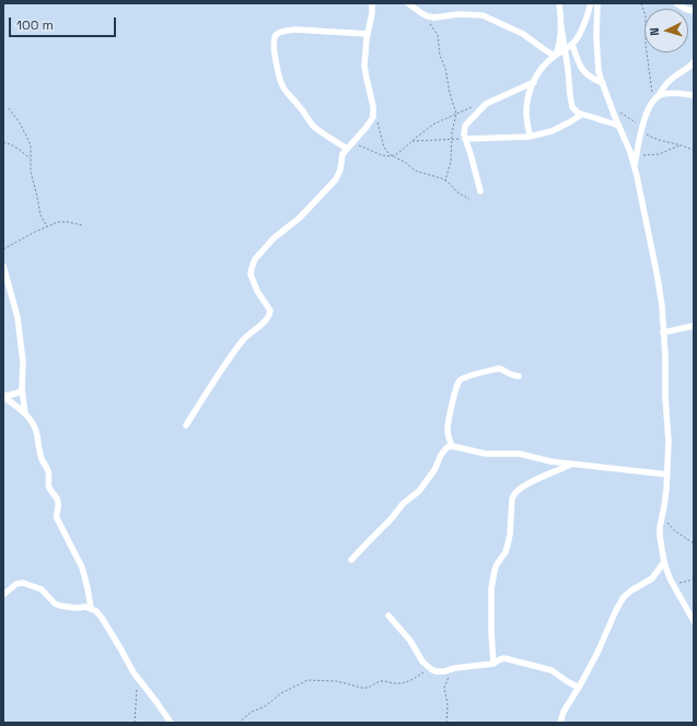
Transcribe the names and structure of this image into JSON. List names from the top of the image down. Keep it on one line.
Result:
{"scale_bar":"100 m","north":"left"}
